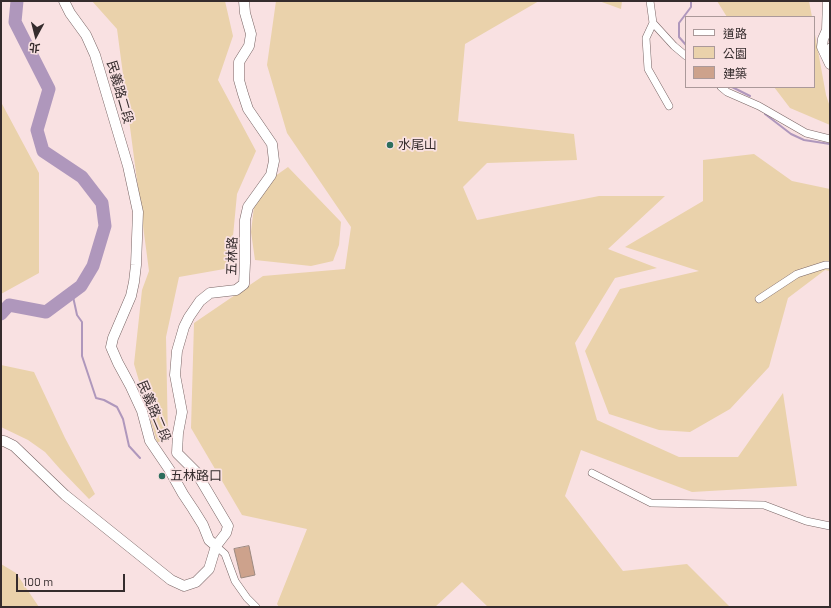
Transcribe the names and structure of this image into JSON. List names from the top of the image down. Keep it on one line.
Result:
{"streets":{"main road":["民義路二段","五林路"]},"crossings":[["民義路二段","五林路"]],"places":["水尾山","五林路口"],"legend":["道路","公園","建築"],"scale_bar":"100 m","north":"bottom"}
